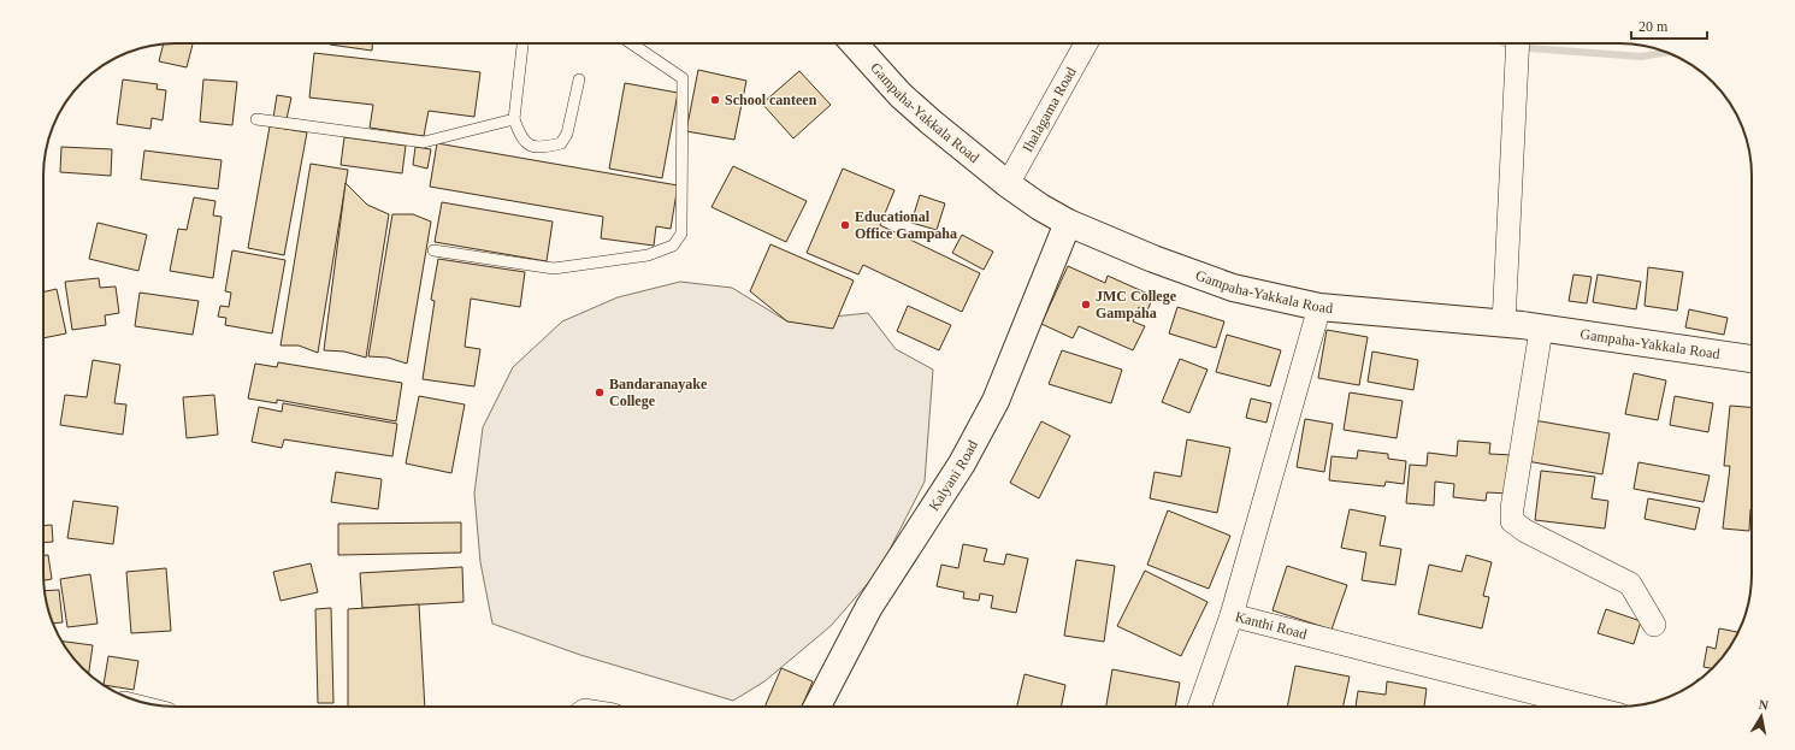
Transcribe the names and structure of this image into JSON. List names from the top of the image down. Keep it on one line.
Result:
{"streets":{"main road":["Gampaha-Yakkala Road","Kalyani Road"],"street":["Ihalagama Road","Kanthi Road"]},"crossings":[["Ihalagama Road","Gampaha-Yakkala Road"],["Gampaha-Yakkala Road","Kalyani Road"],["Gampaha-Yakkala Road","Kanthi Road"]],"places":["School canteen","Educational Office Gampaha","JMC College Gampaha","Bandaranayake College"],"scale_bar":"20 m","north":"top"}
